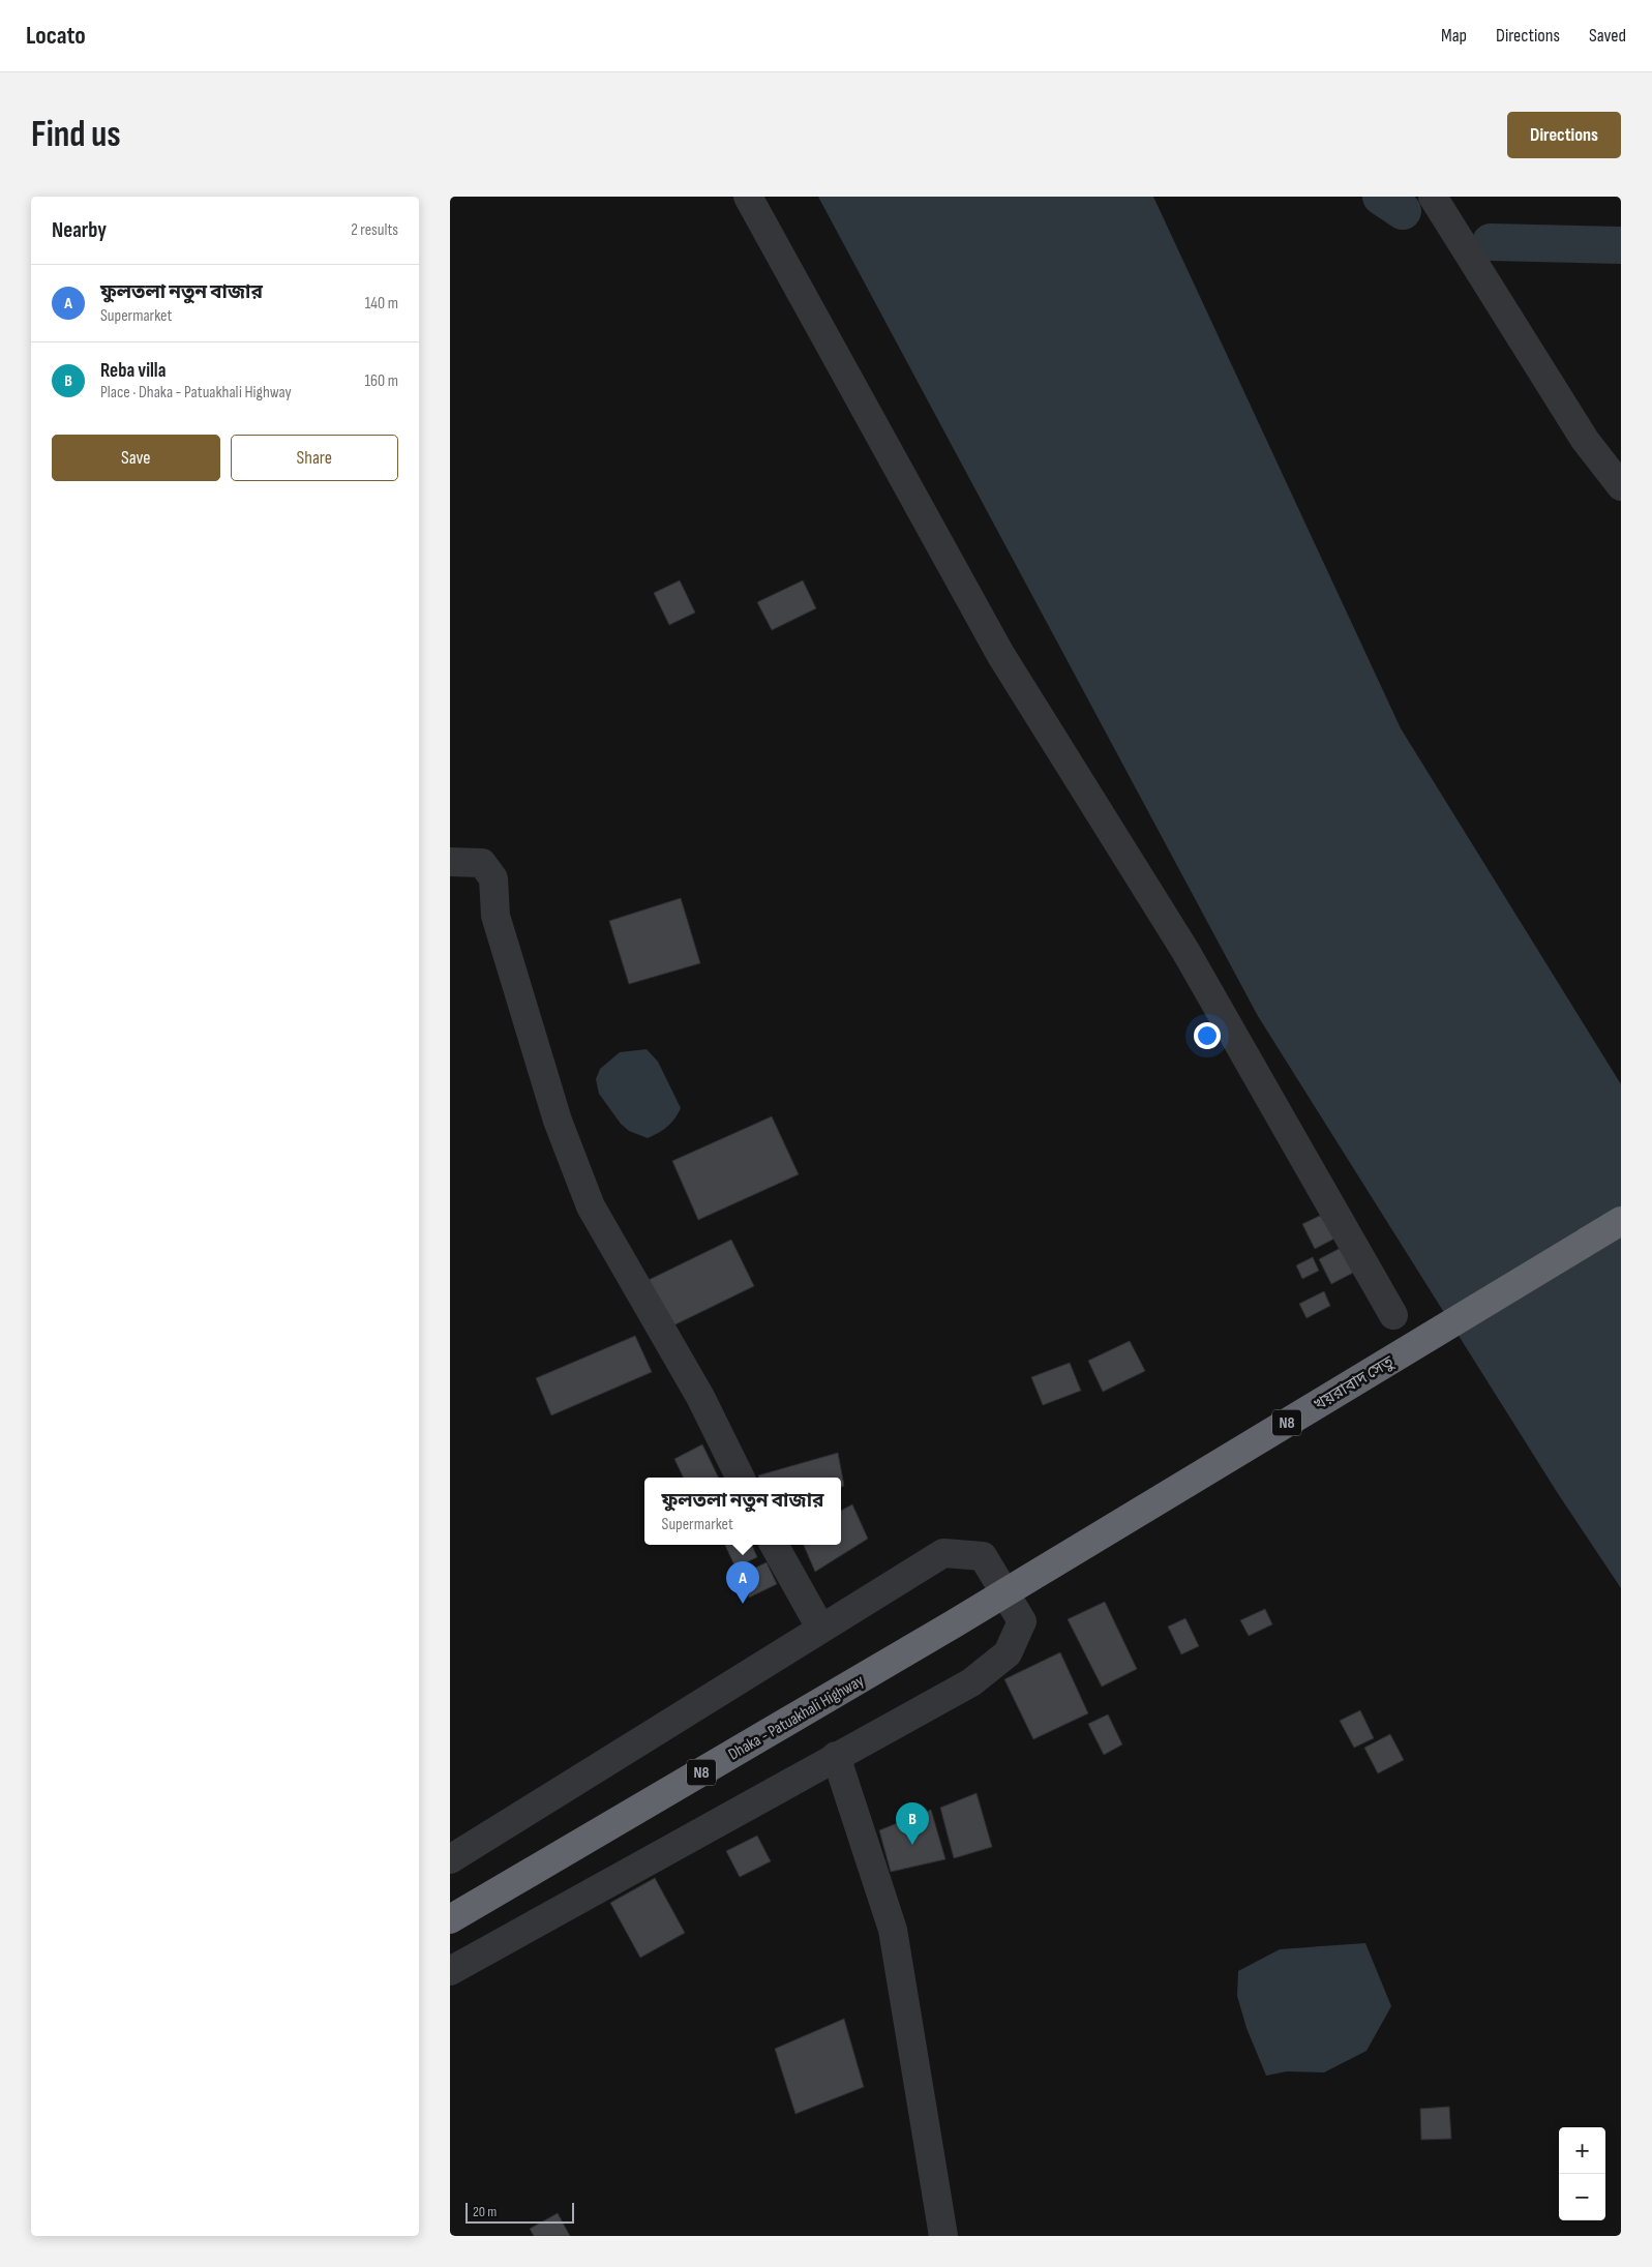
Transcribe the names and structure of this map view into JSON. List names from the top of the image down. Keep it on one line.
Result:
{"streets":{"highway":["খয়রাবাদ সেতু","N8","Dhaka - Patuakhali Highway"]},"crossings":[["খয়রাবাদ সেতু","Dhaka - Patuakhali Highway"]],"scale_bar":"20 m","page":{"header":"Locato","nav":["Map","Directions","Saved"],"buttons":["Directions",["Save","Share"]],"title":"Find us","heading":["Nearby","2 results"],"list":[{"mark":"A","name":"ফুলতলা নতুন বাজার","note":"Supermarket","value":"140 m"},{"mark":"B","name":"Reba villa","note":"Place · Dhaka - Patuakhali Highway","value":"160 m"}],"popup":["ফুলতলা নতুন বাজার","Supermarket"],"pins":["A","B"],"map_buttons":["+","−"],"scale":"20 m"}}
